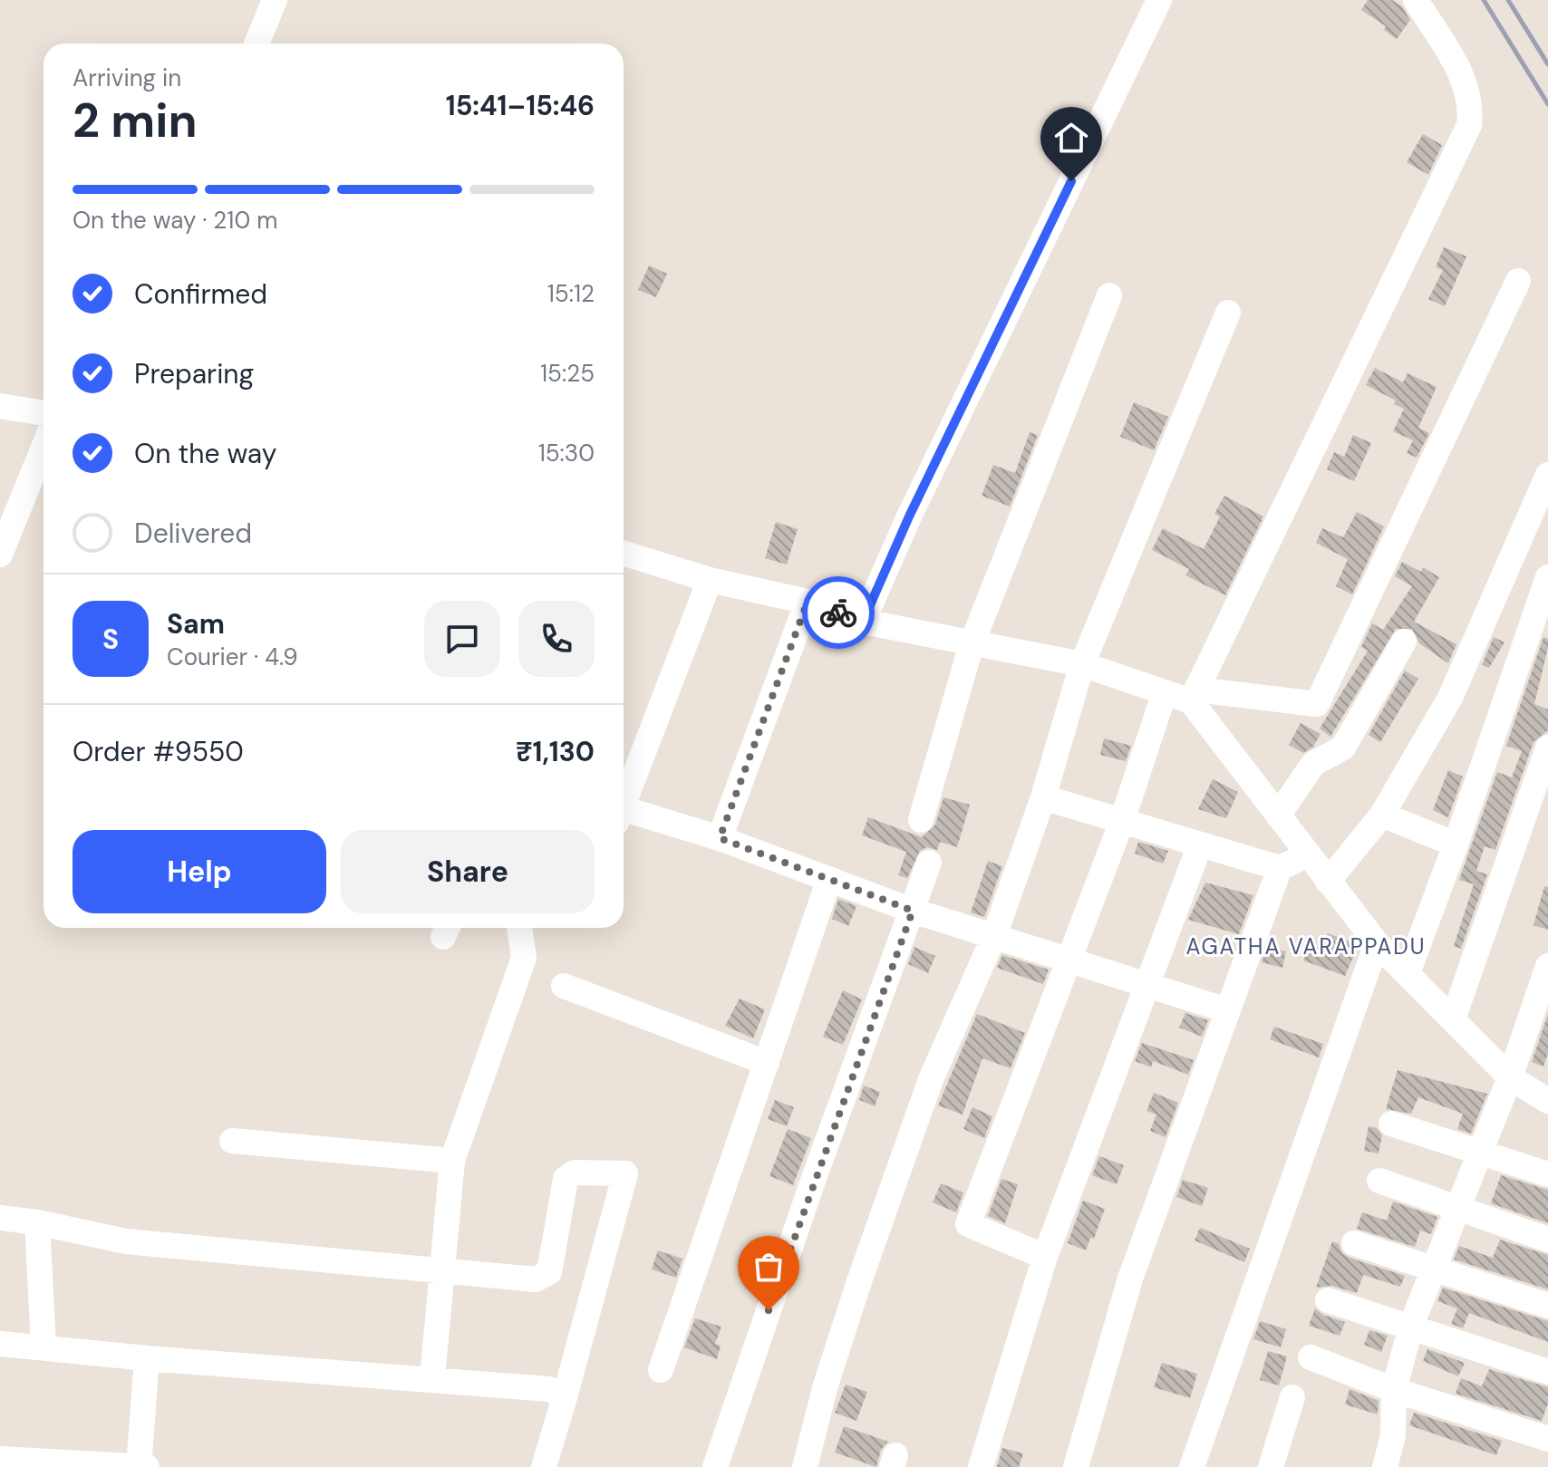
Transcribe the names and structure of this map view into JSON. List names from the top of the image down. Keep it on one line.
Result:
{"districts":["AGATHA VARAPPADU"],"page":{"heading":["2 min","Arriving in","15:41–15:46"],"panel":["Sam","Courier · 4.9","Order #9550","₹1,130"],"bar":"On the way · 210 m","list":[["Confirmed","15:12"],["Preparing","15:25"],["On the way","15:30"],"Delivered"],"round":"S","buttons":["Help","Share"]}}
